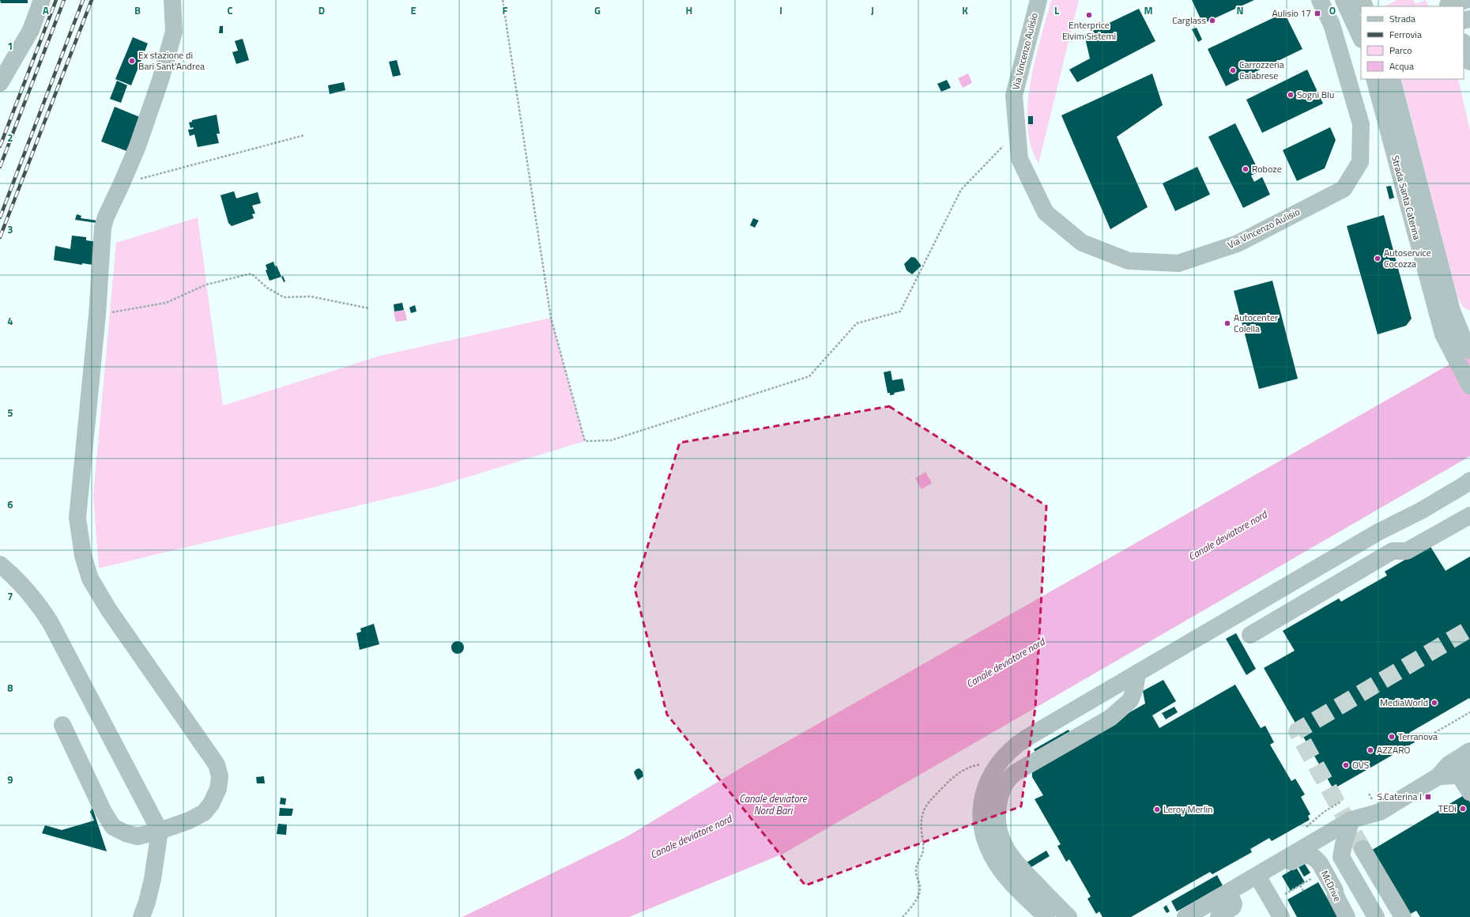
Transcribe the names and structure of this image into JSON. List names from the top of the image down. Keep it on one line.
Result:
{"streets":{"street":["Via Vincenzo Aulisio","Strada Santa Caterina","McDrive"]},"water":["Canale deviatore nord","Canale deviatore Nord Bari"],"places":{"transit":["Aulisio 17","S.Caterina I"],"other":["Enterprice Elvim Sistemi","Carglass","Ex stazione di Bari Sant'Andrea","Carrozzeria Calabrese","Sogni Blu","Roboze","Autoservice Cocozza","Autocenter Colella","MediaWorld","Terranova","AZZARO","OVS","TEDi","Leroy Merlin"]},"legend":["Strada","Ferrovia","Parco","Acqua"],"grid":{"columns":["A","B","C","D","E","F","G","H","I","J","K","L","M","N","O"],"rows":["1","2","3","4","5","6","7","8","9"]}}
